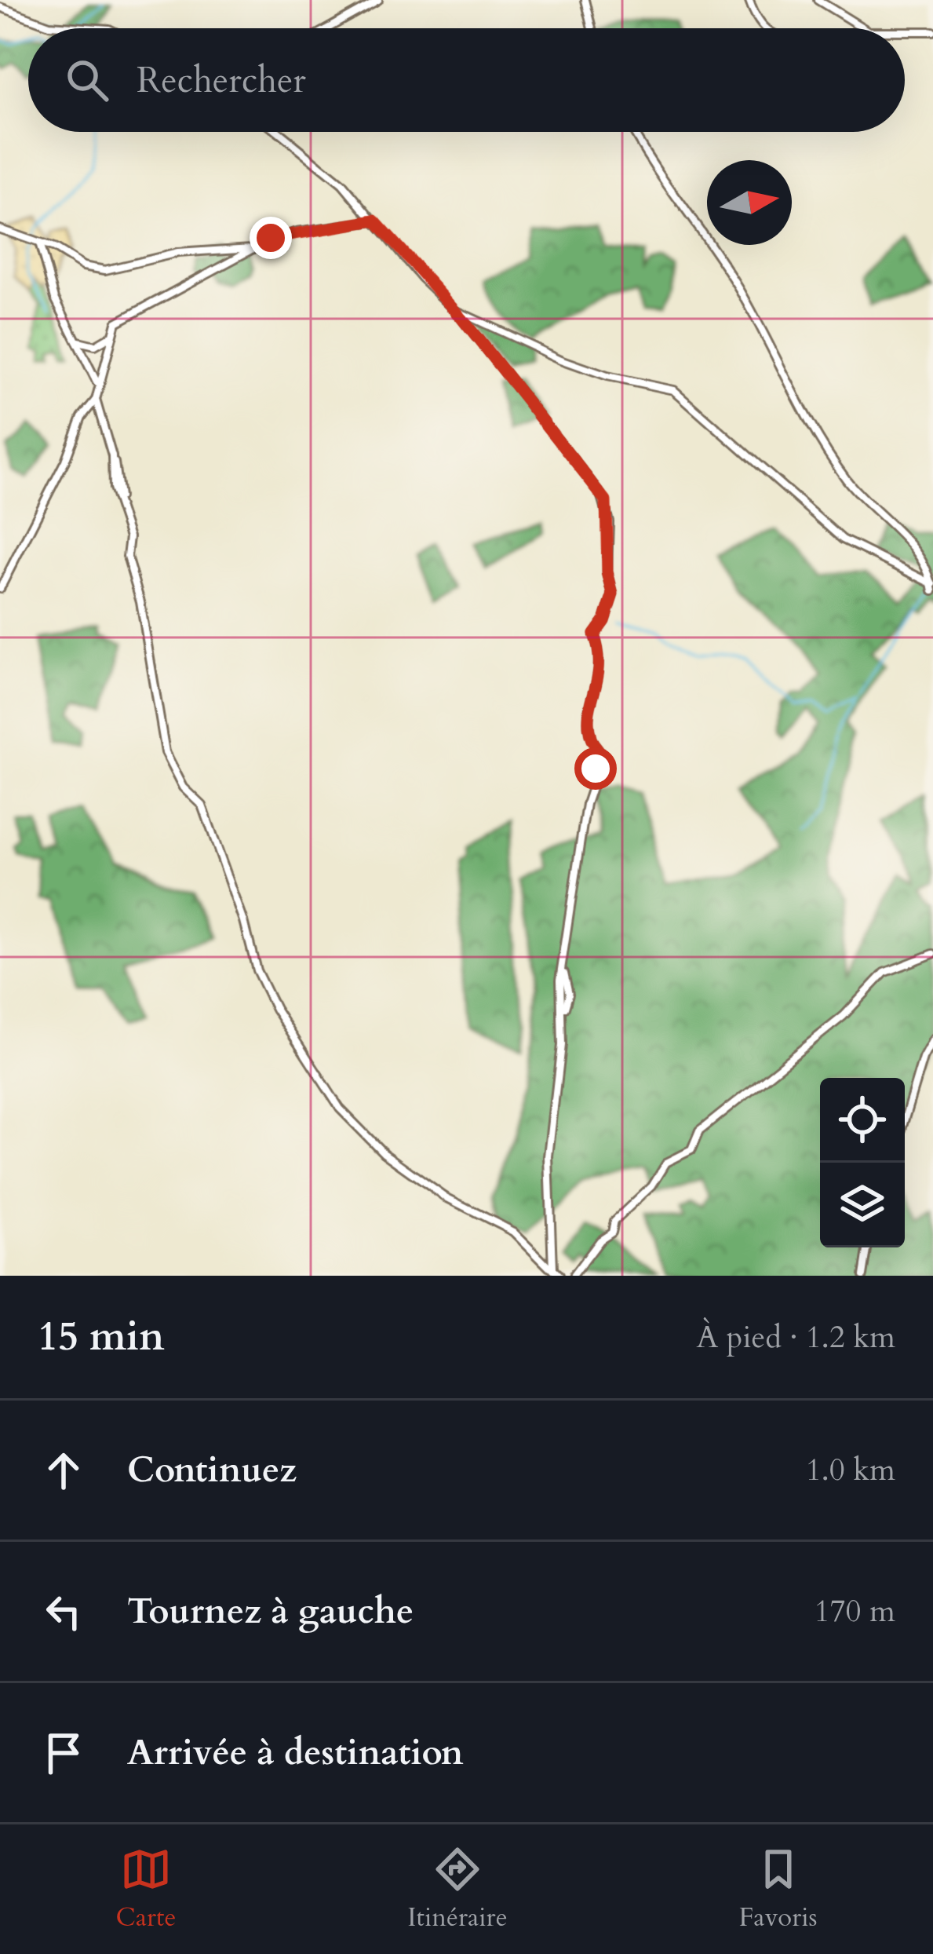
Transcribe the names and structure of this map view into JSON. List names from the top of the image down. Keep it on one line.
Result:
{"north":"right","page":{"search":"Rechercher","heading":["15 min","À pied · 1.2 km"],"list":[["Continuez","1.0 km"],["Tournez à gauche","170 m"],"Arrivée à destination"],"nav":["Carte","Itinéraire","Favoris"]}}
